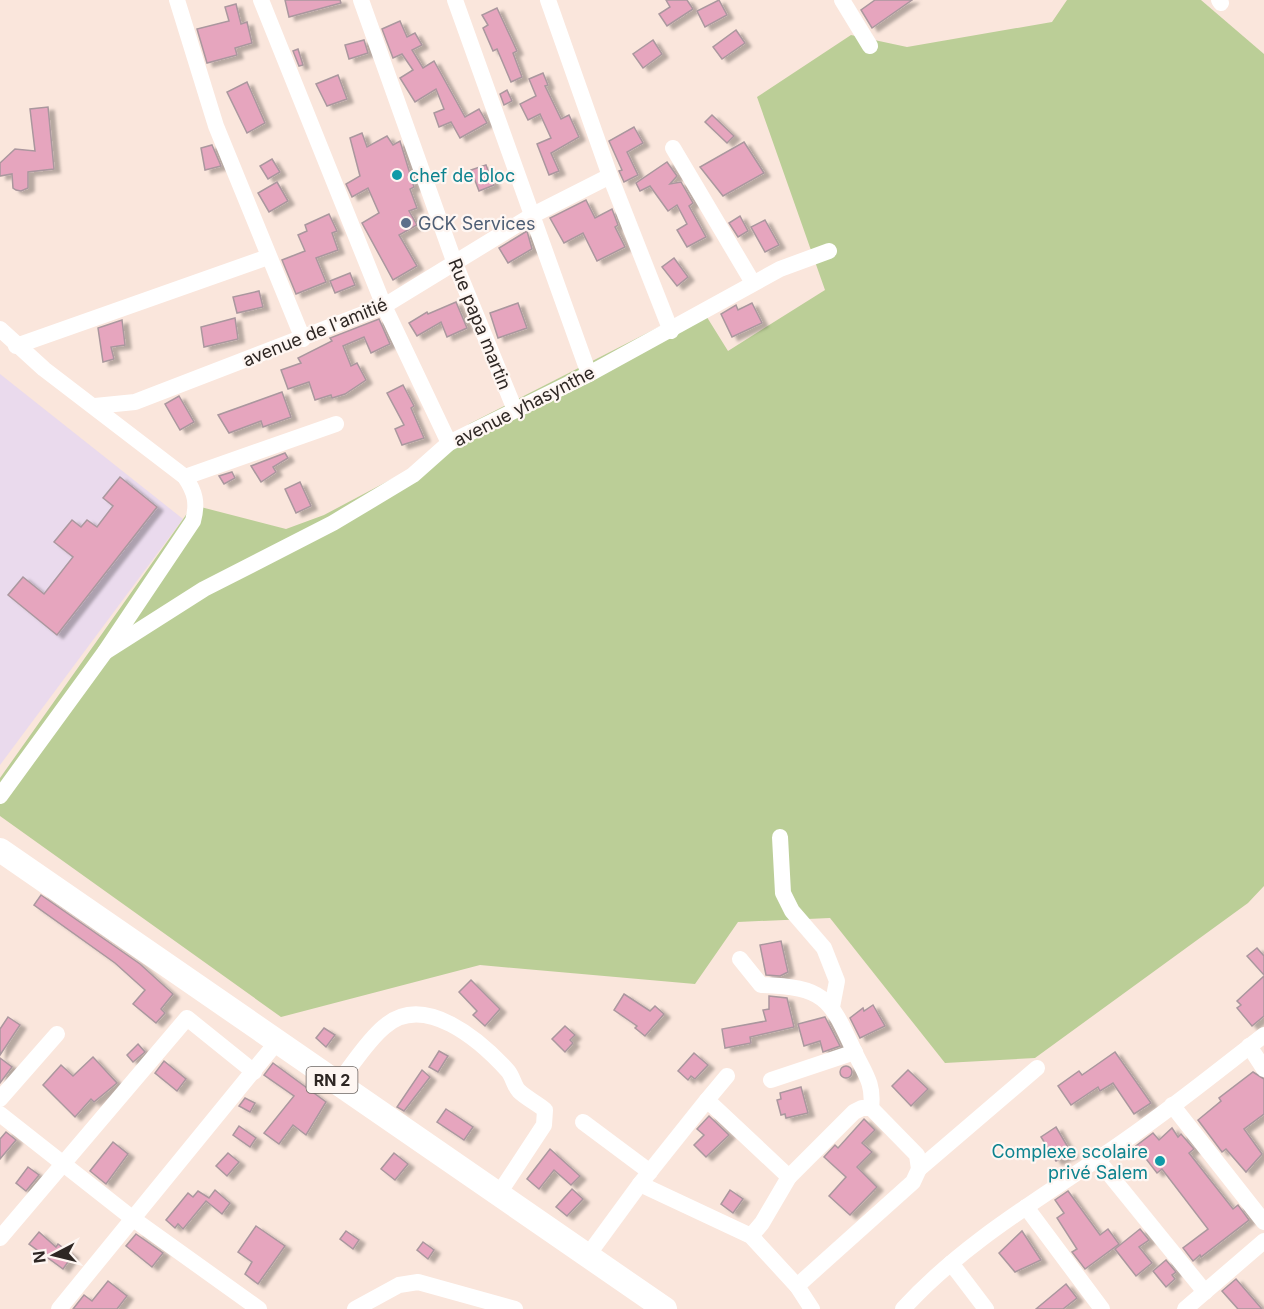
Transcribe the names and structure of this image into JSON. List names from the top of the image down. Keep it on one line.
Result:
{"streets":{"highway":["RN 2"],"street":["Rue papa martin","avenue de l'amitié","avenue yhasynthe"]},"crossings":[["Rue papa martin","avenue de l'amitié"],["Rue papa martin","avenue yhasynthe"]],"places":["chef de bloc","GCK Services","Complexe scolaire privé Salem"],"north":"left"}
